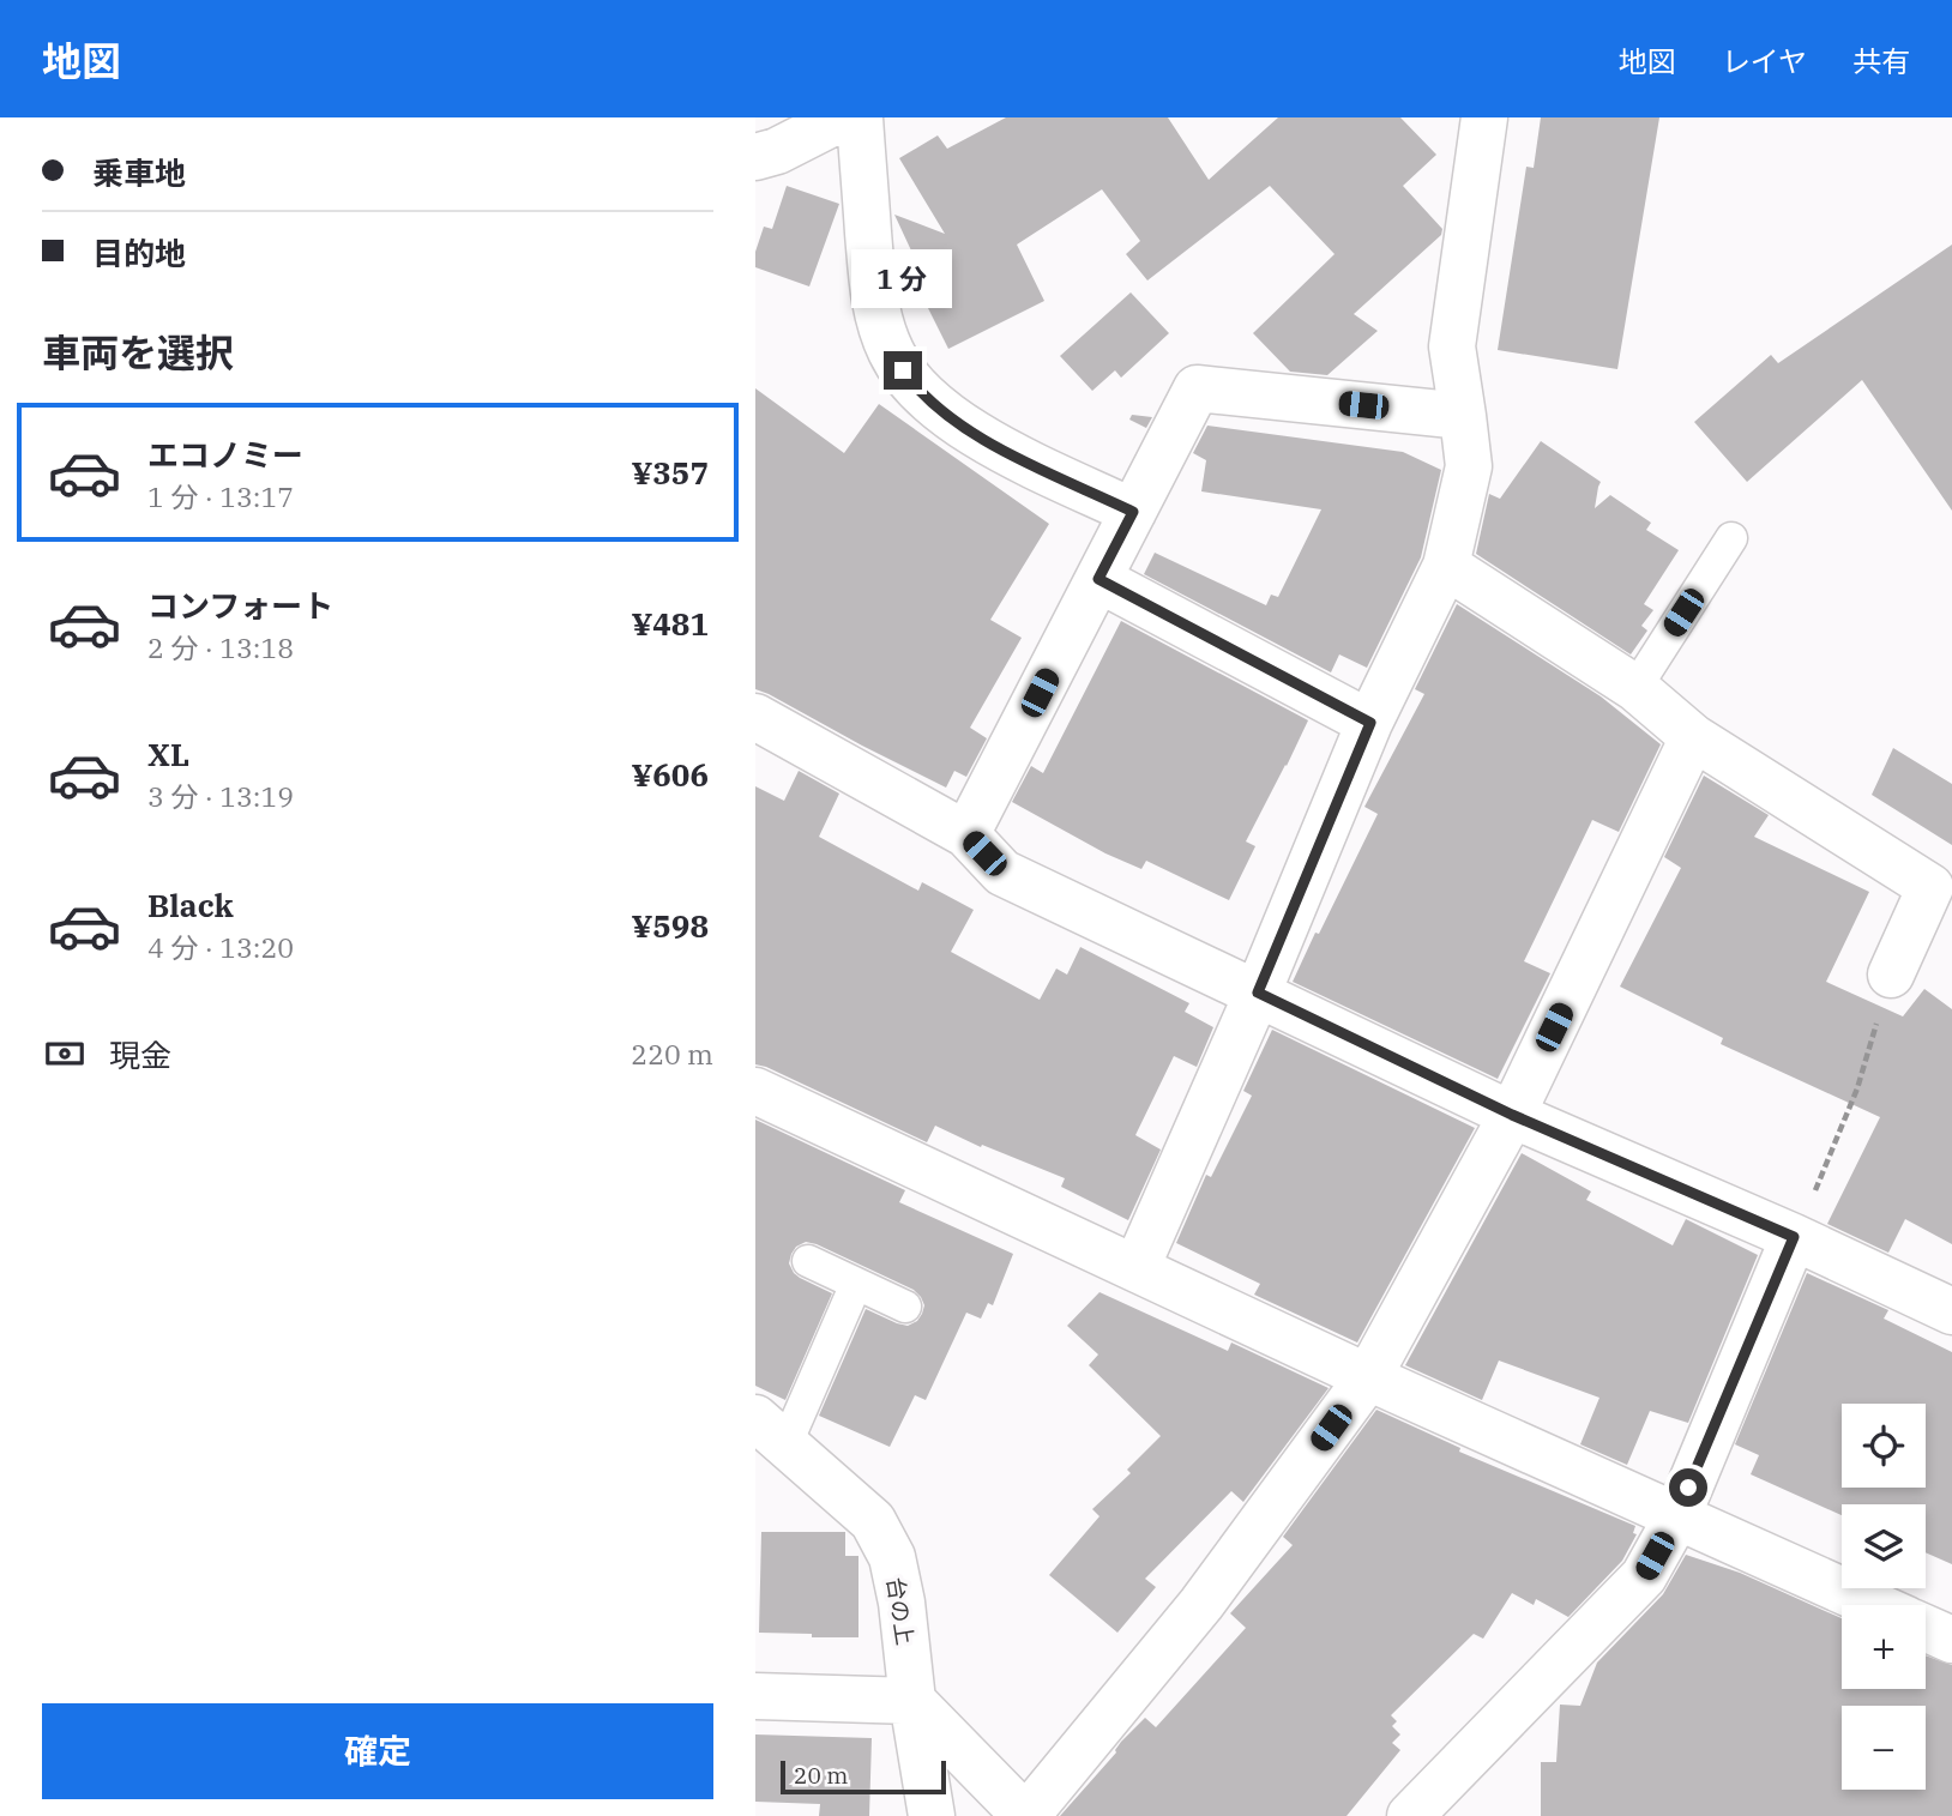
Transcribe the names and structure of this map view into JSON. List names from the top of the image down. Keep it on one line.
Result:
{"streets":{"street":["台の上"]},"scale_bar":"20 m","page":{"header":"地図","nav":["地図","レイヤ","共有"],"banner":["乗車地","目的地"],"bubble":"1 分","heading":"車両を選択","list":[{"name":"エコノミー","note":"1 分 · 13:17","value":"¥357"},{"name":"コンフォート","note":"2 分 · 13:18","value":"¥481"},{"name":"XL","note":"3 分 · 13:19","value":"¥606"},{"name":"Black","note":"4 分 · 13:20","value":"¥598"}],"pay":["現金","220 m"],"map_buttons":["+","−"],"buttons":"確定","scale":"20 m"}}
